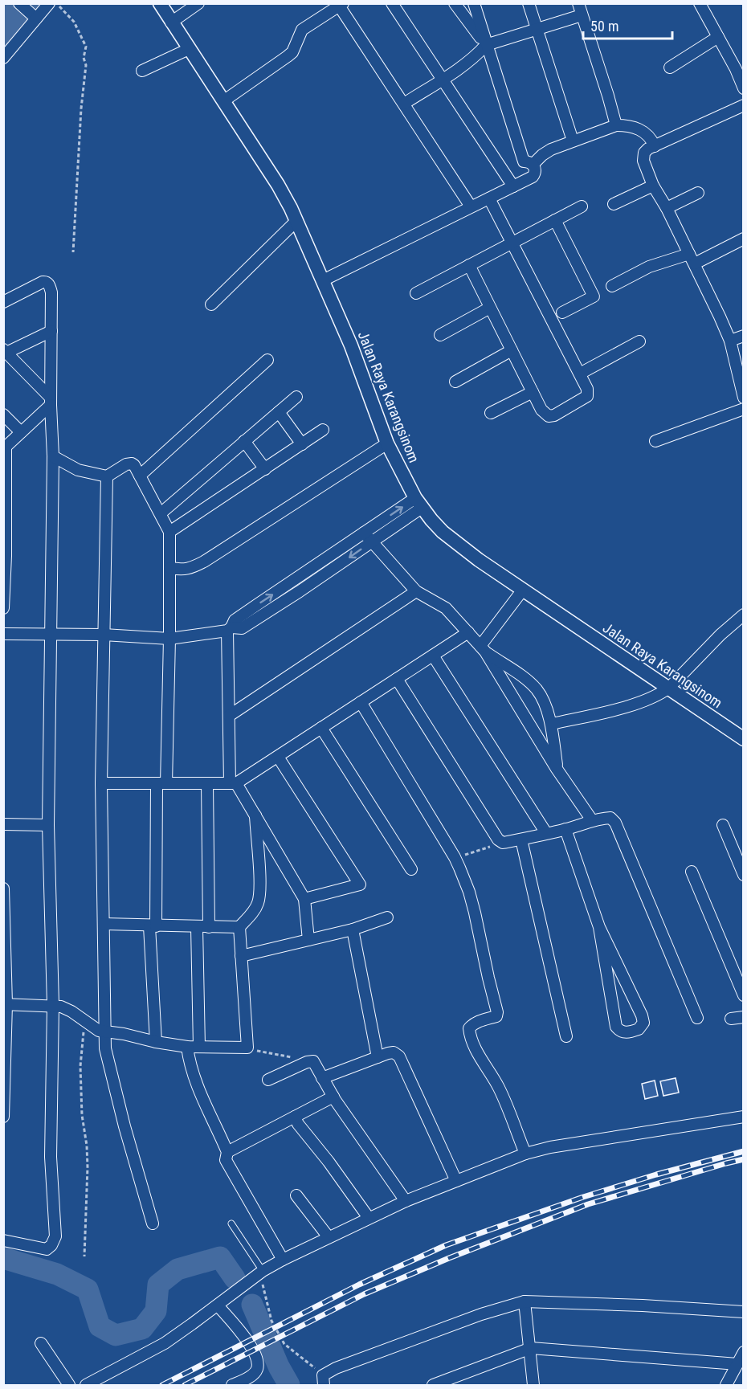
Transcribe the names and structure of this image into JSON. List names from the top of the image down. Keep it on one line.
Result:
{"streets":{"street":["Jalan Raya Karangsinom"]},"scale_bar":"50 m"}
